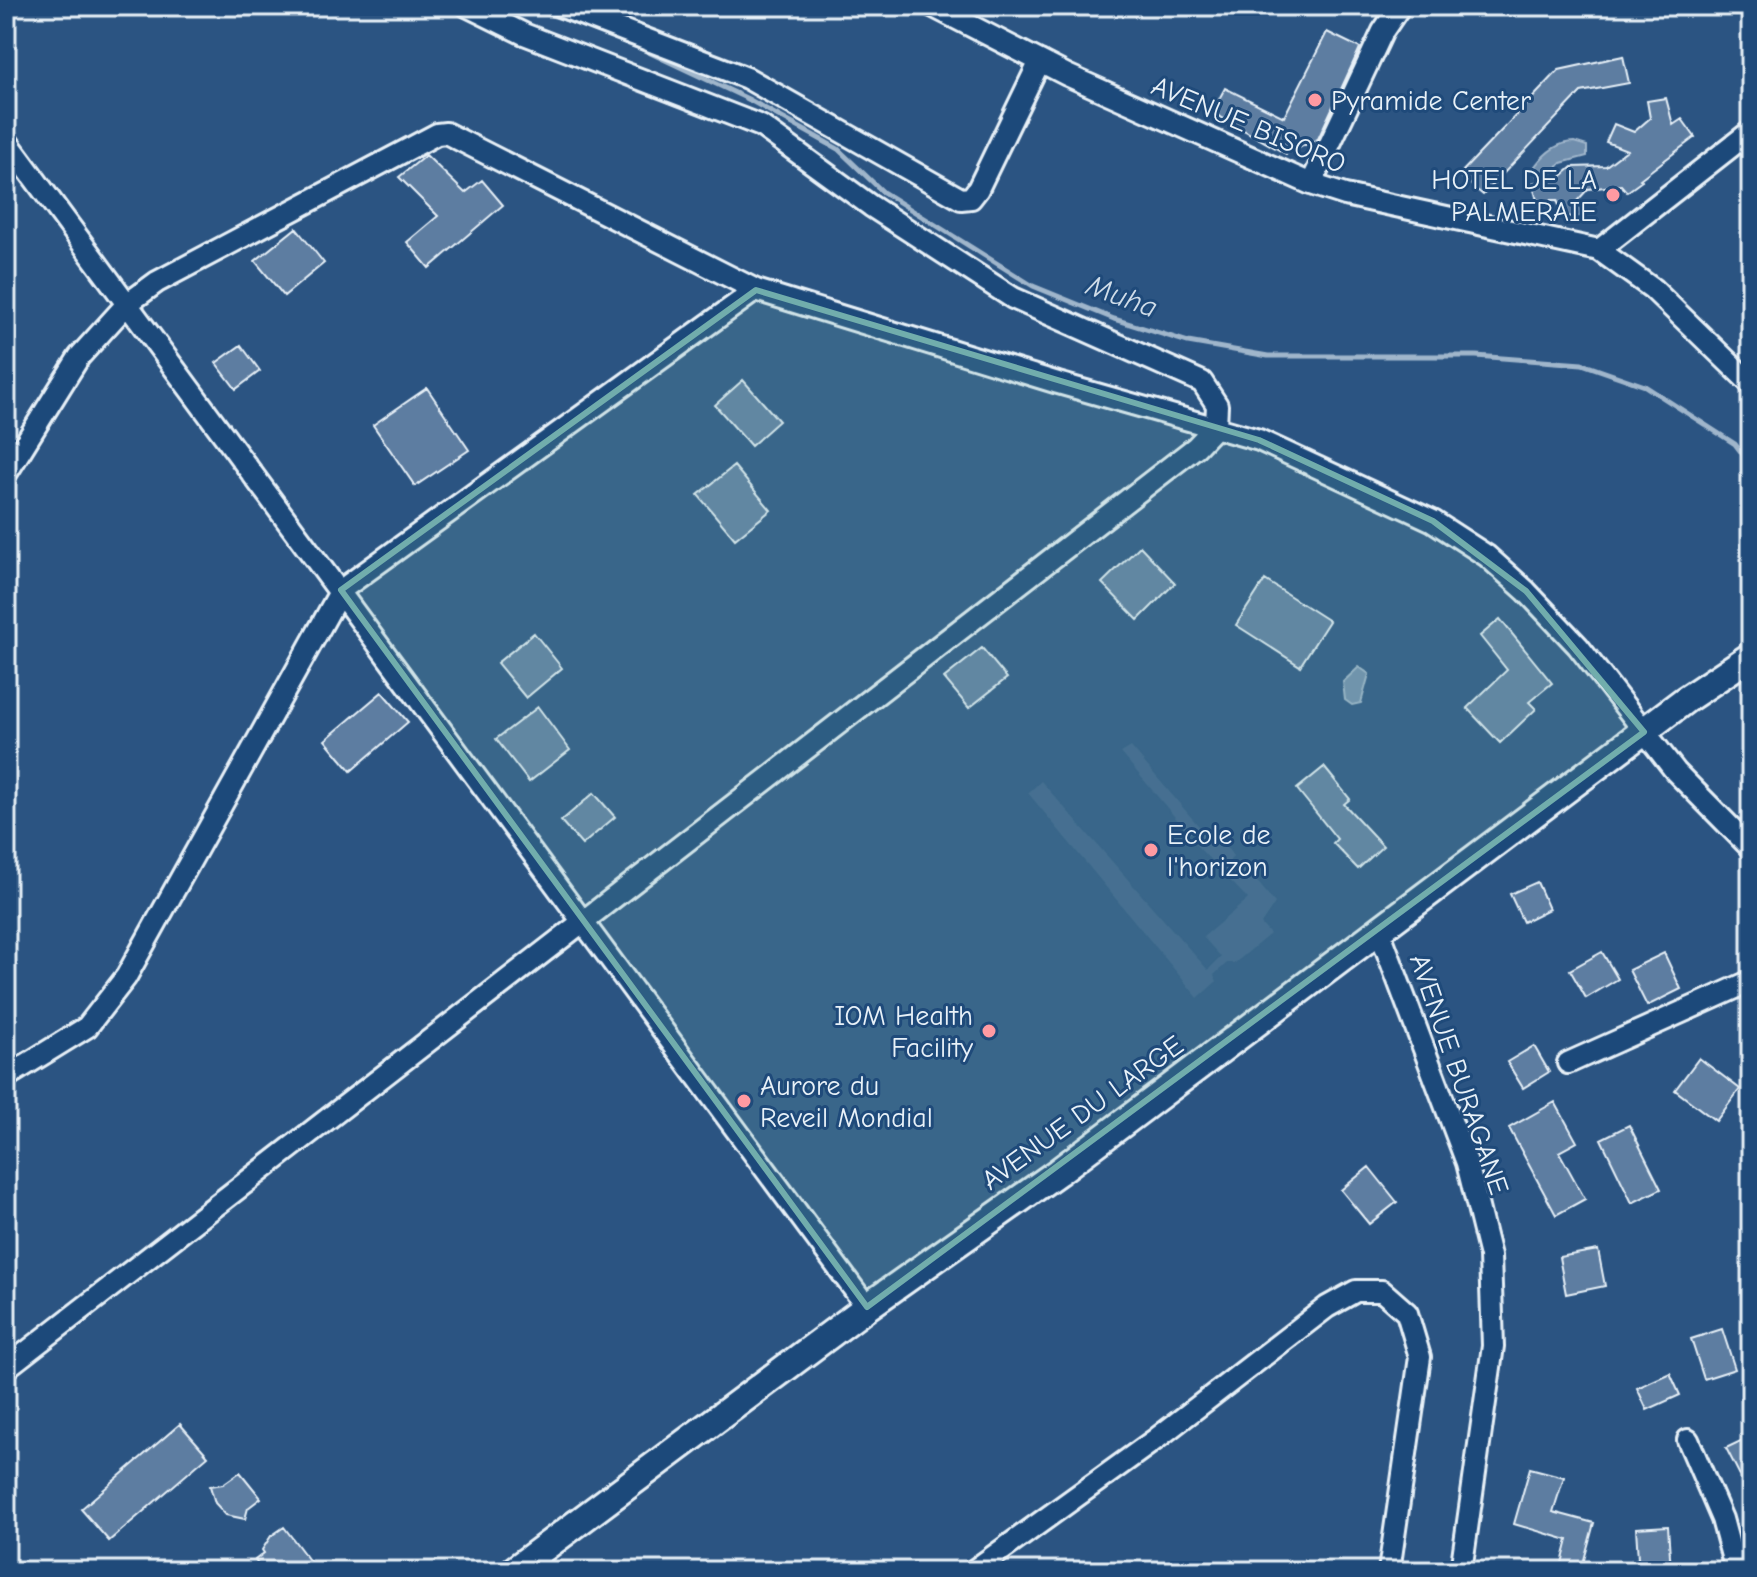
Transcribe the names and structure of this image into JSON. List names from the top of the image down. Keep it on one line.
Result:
{"streets":{"main road":["AVENUE DU LARGE"],"street":["AVENUE BISORO","AVENUE BURAGANE"]},"crossings":[["AVENUE BURAGANE","AVENUE DU LARGE"]],"water":["Muha"],"places":["Pyramide Center","HOTEL DE LA PALMERAIE","Ecole de l'horizon","IOM Health Facility","Aurore du Reveil Mondial"]}
